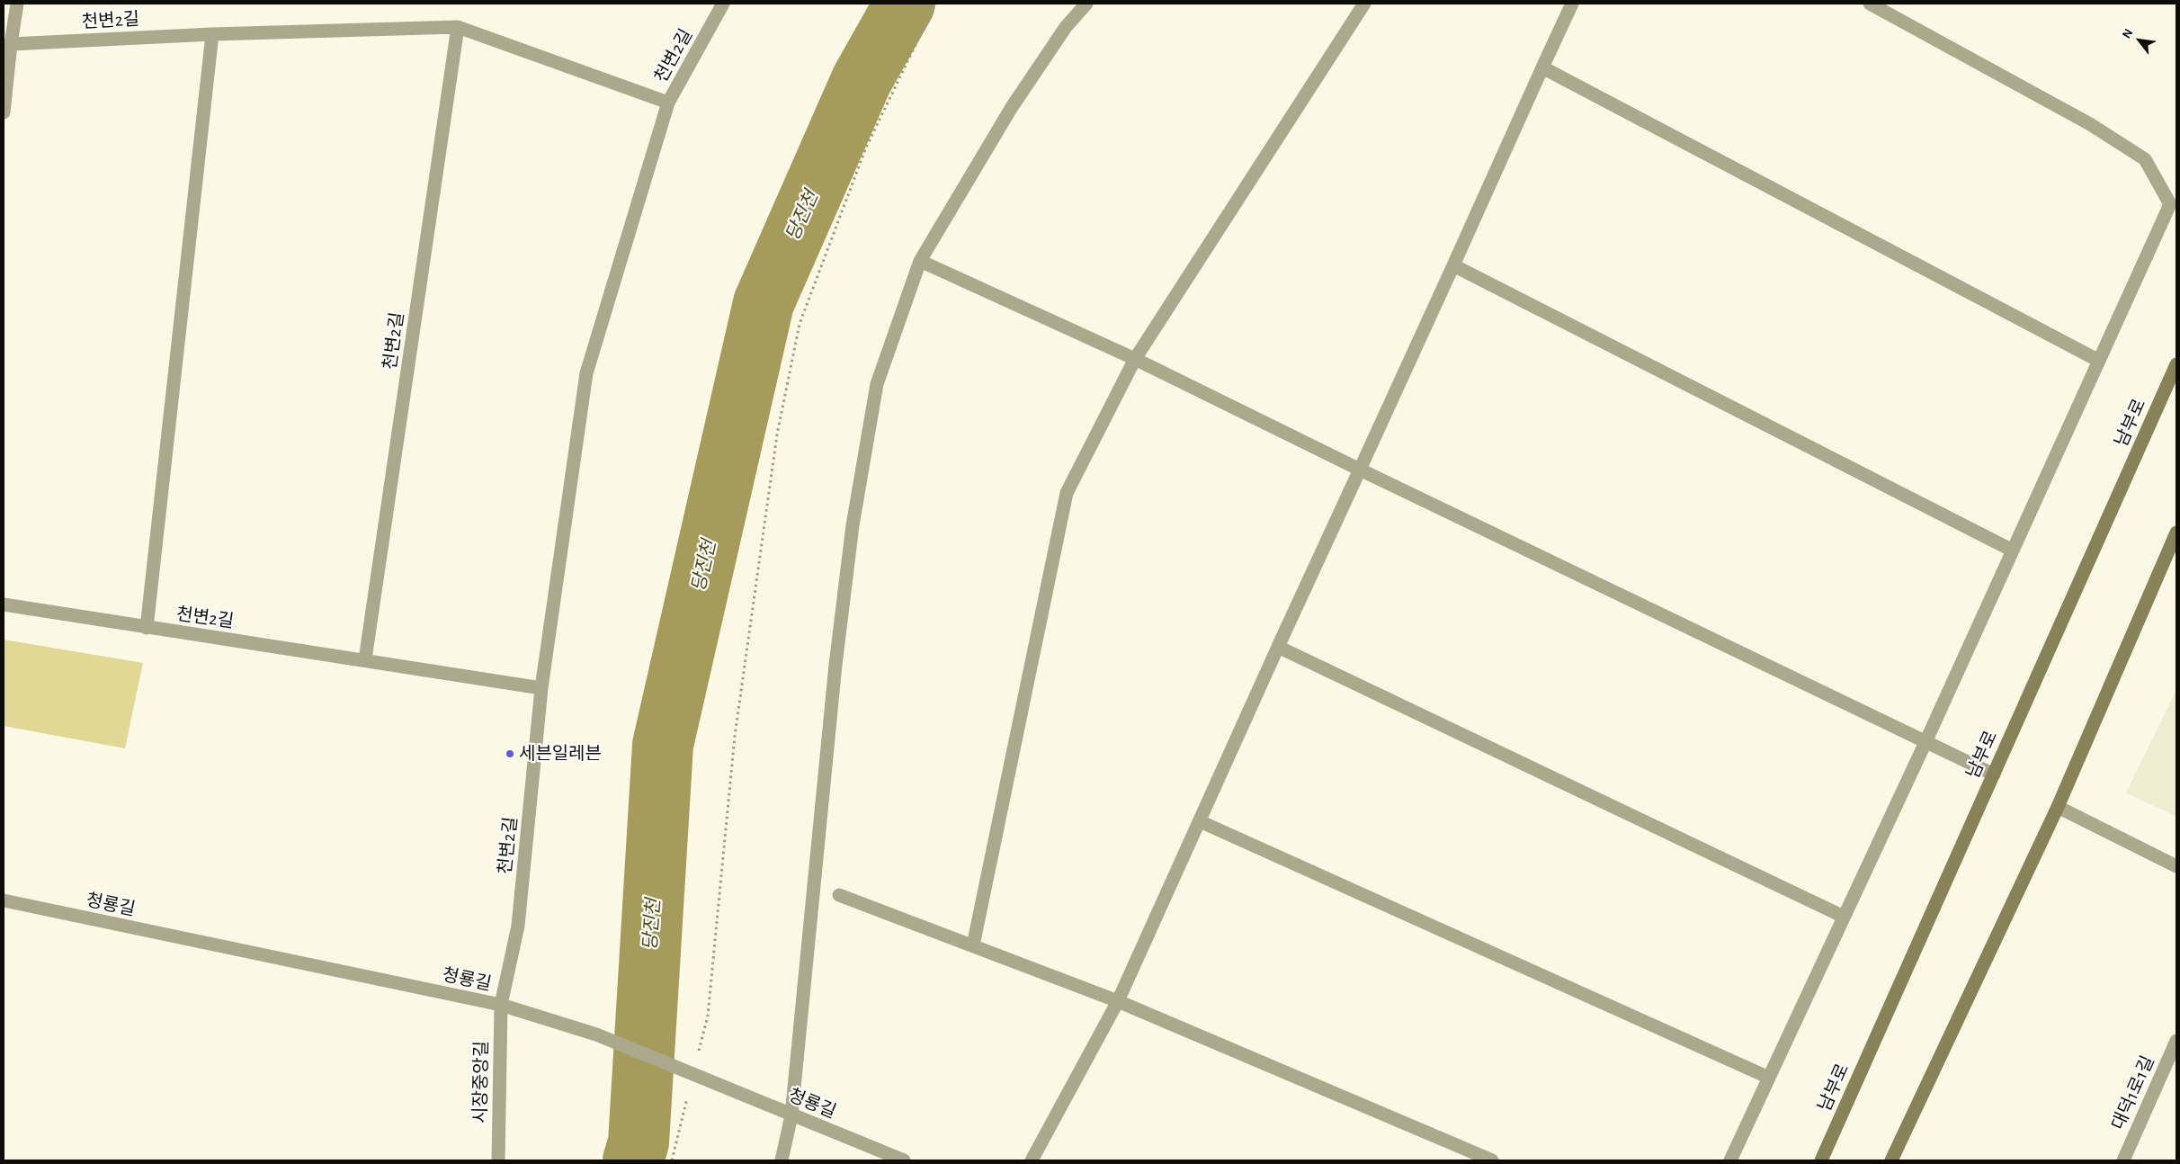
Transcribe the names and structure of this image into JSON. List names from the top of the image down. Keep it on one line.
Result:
{"streets":{"main road":["남부로"],"street":["천변2길","청룡길","시장중앙길","대덕1로1길"]},"crossings":[["천변2길","청룡길"],["천변2길","시장중앙길"],["청룡길","시장중앙길"]],"water":["당진천"],"places":["세븐일레븐"],"north":"top left"}
